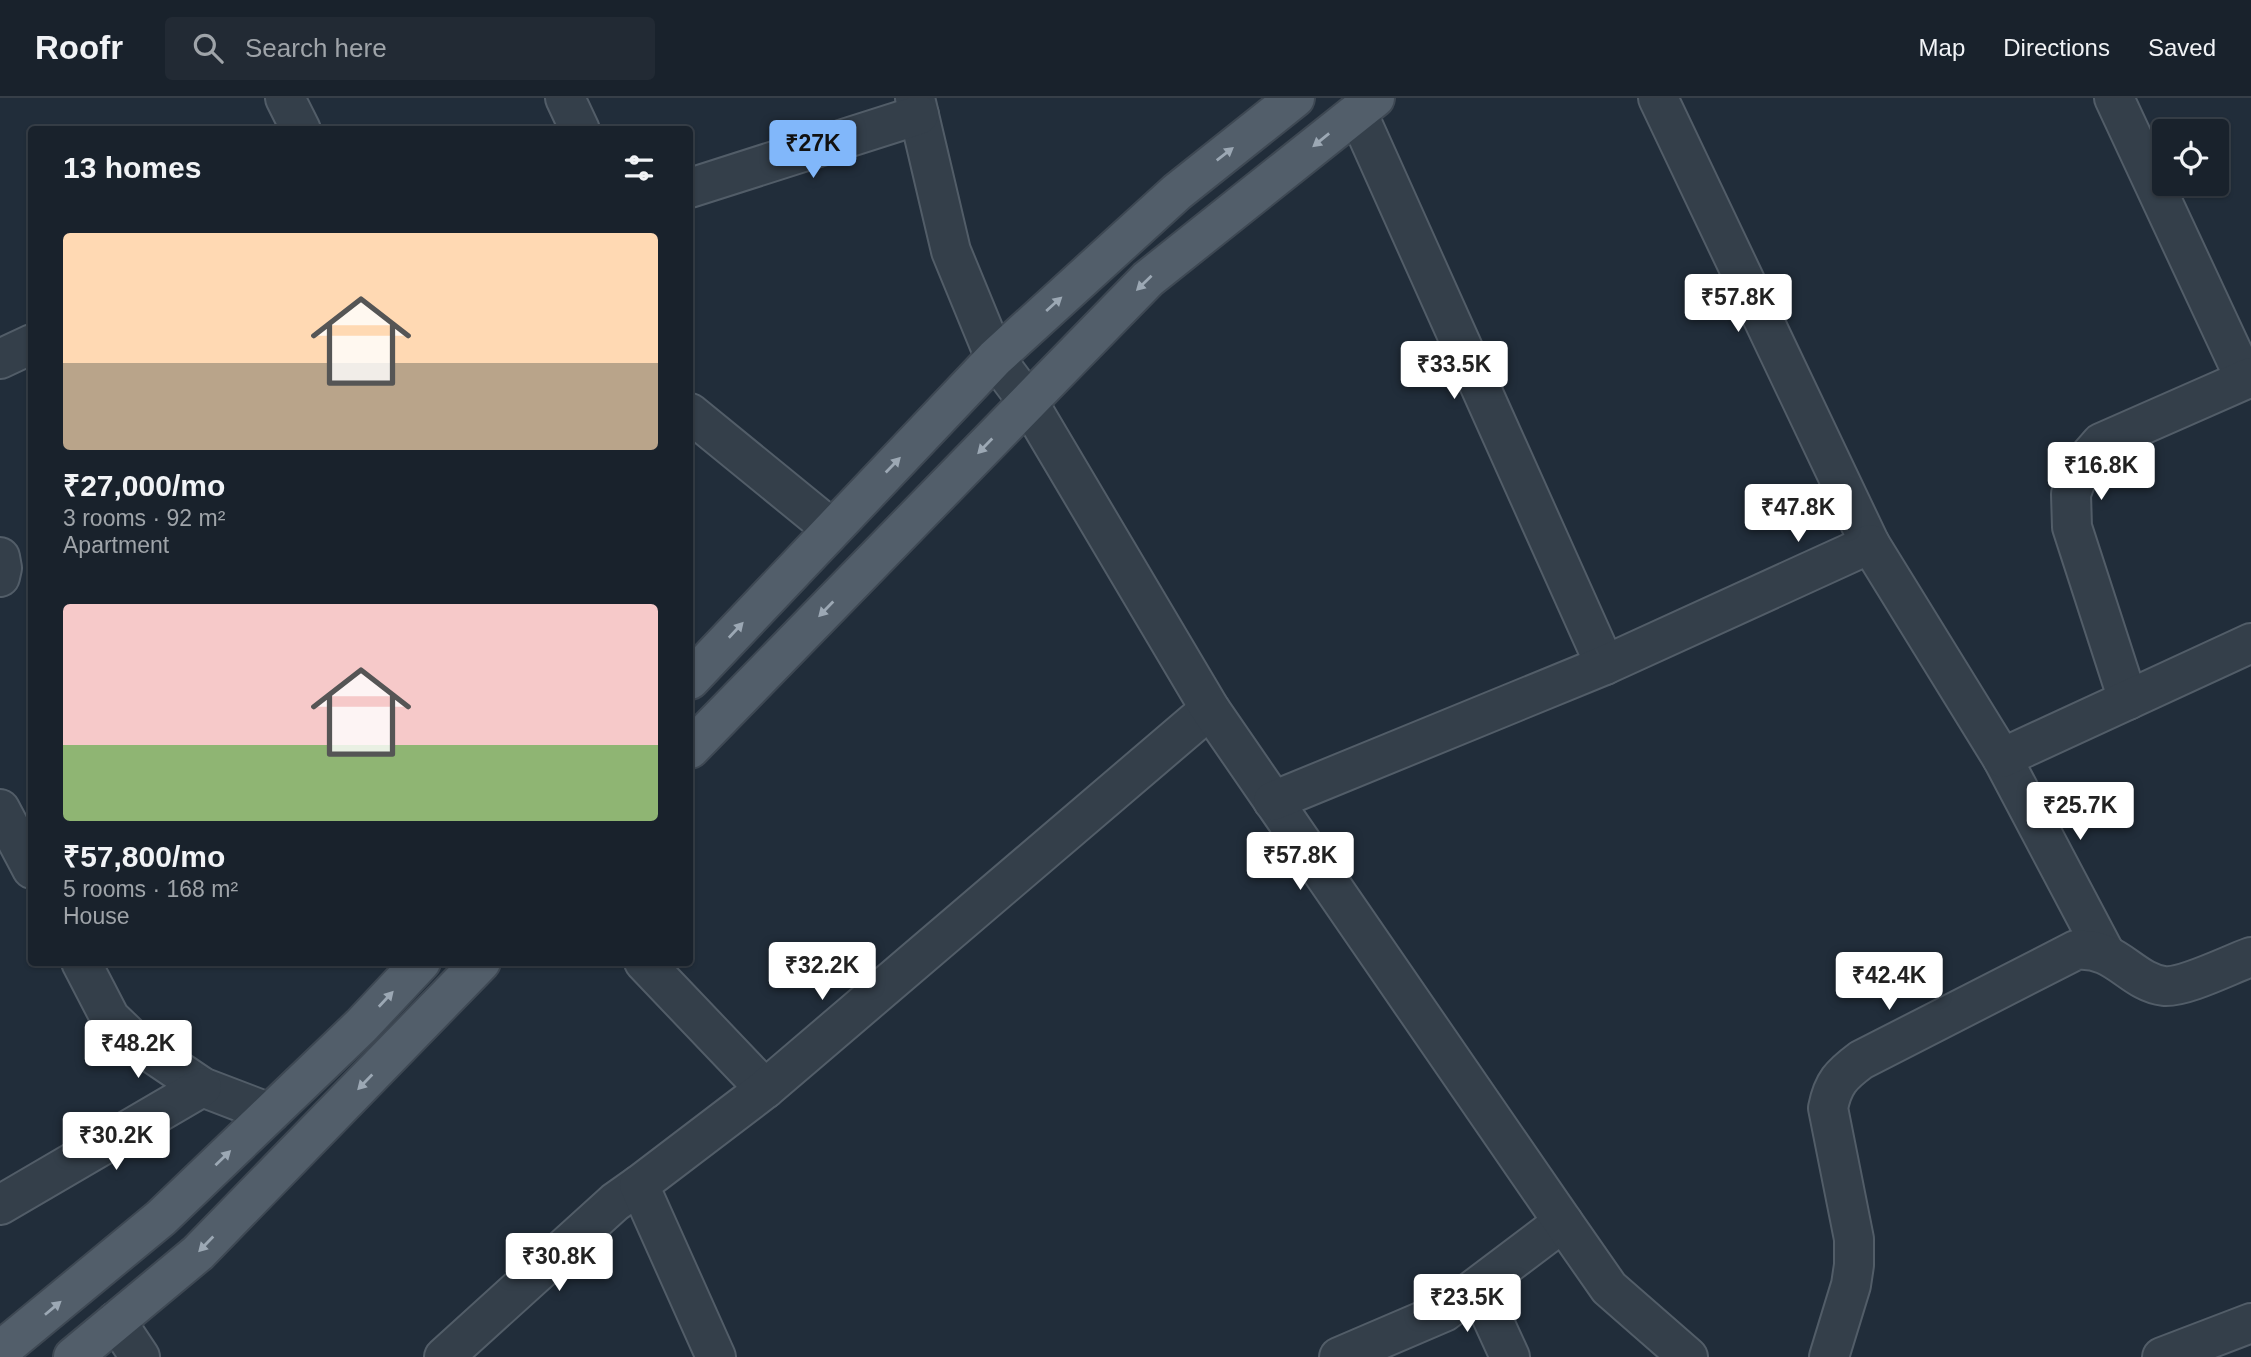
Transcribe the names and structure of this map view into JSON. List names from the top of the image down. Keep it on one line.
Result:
{"page":{"header":"Roofr","search":"Search here","nav":["Map","Directions","Saved"],"price":["₹27K","₹57.8K","₹33.5K","₹16.8K","₹47.8K","₹25.7K","₹57.8K","₹32.2K","₹42.4K","₹48.2K","₹30.2K","₹30.8K","₹23.5K"],"heading":"13 homes","list":[{"name":"₹27,000/mo","note":"3 rooms · 92 m² · Apartment"},{"name":"₹57,800/mo","note":"5 rooms · 168 m² · House"}]}}
